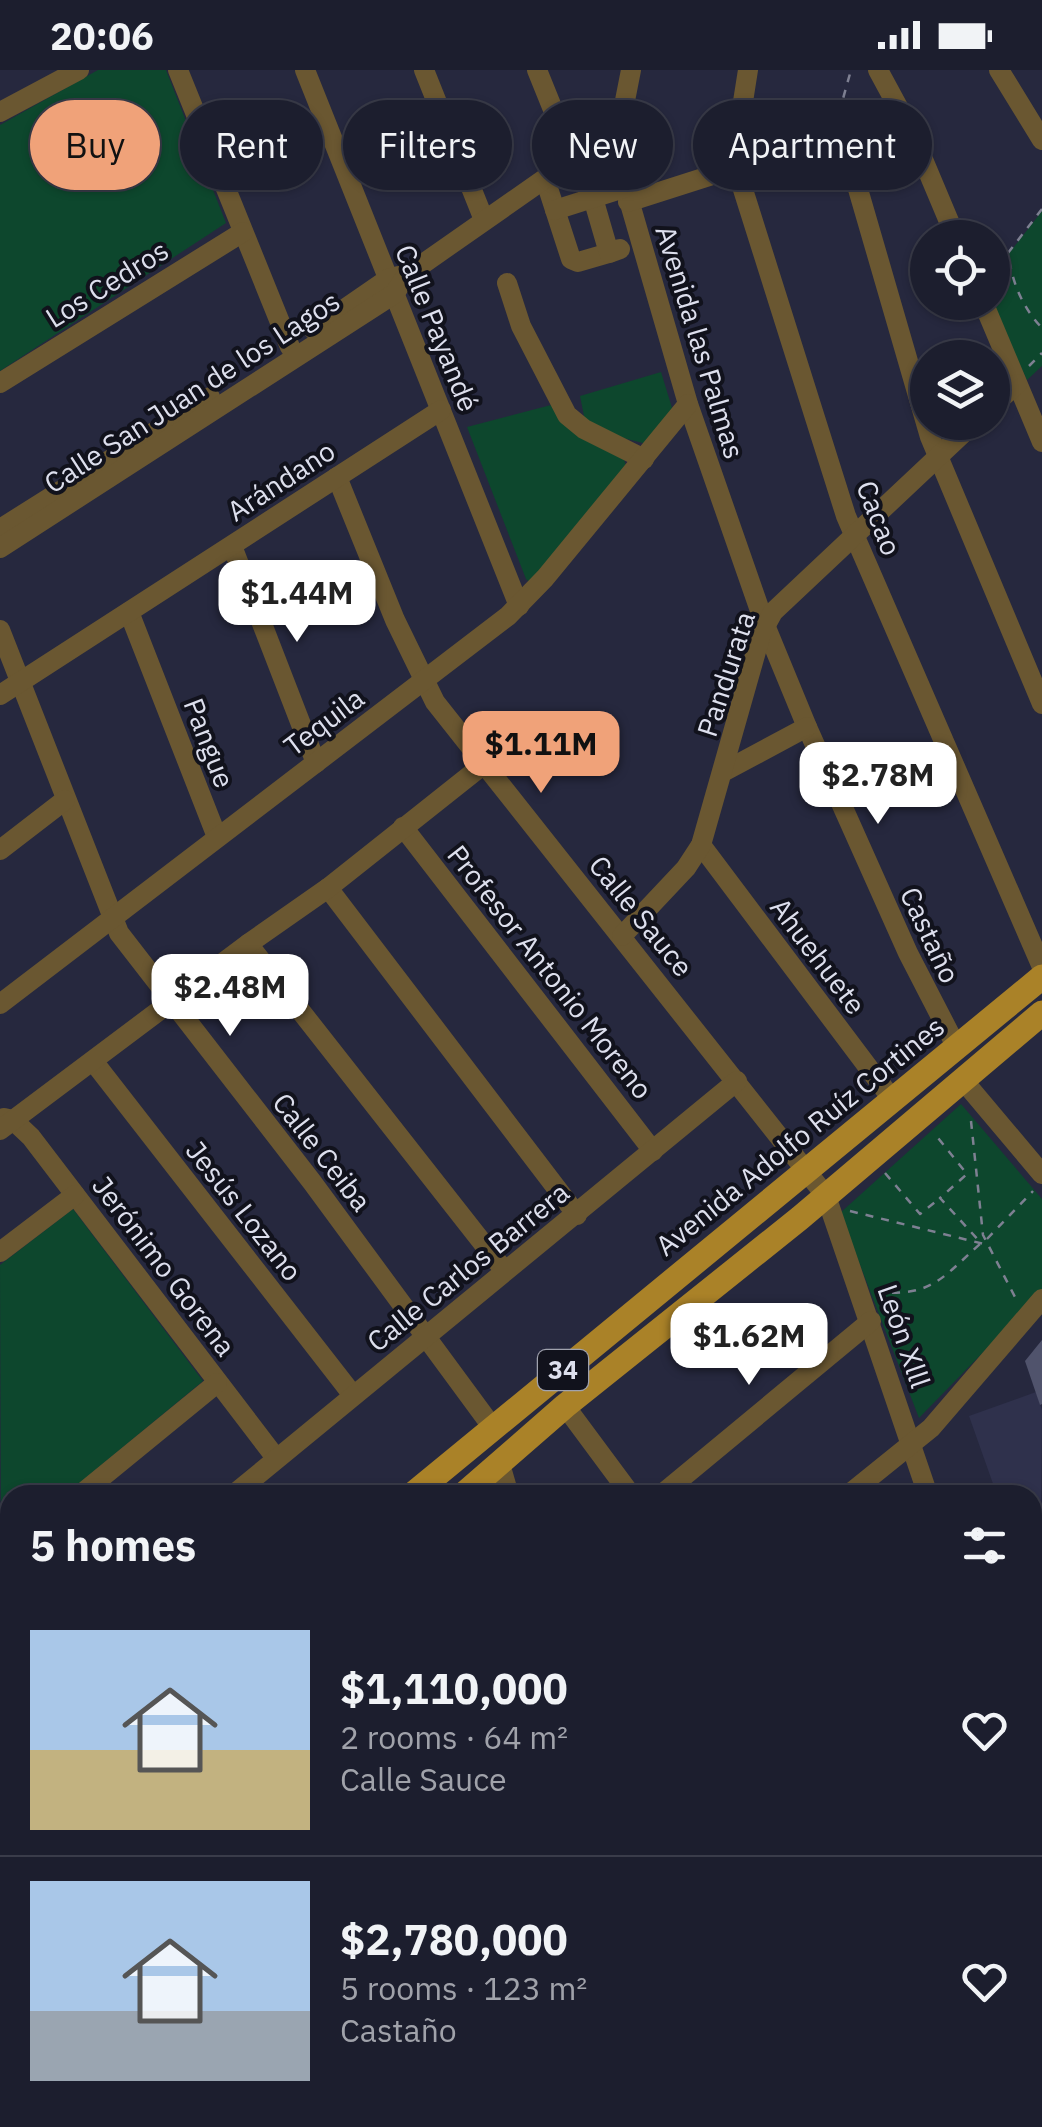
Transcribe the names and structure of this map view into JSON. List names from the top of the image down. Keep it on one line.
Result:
{"streets":{"main road":["Avenida Adolfo Ruíz Cortines","34"],"street":["Los Cedros","Calle Payandé","Avenida las Palmas","Calle San Juan de los Lagos","Arándano","Cacao","Pandurata","Tequila","Pangue","Calle Sauce","Castaño","Ahuehuete","Profesor Antonio Moreno","Calle Ceiba","Jesús Lozano","Jerónimo Gorena","Calle Carlos Barrera","León Xlll"]},"crossings":[["Calle Payandé","Calle San Juan de los Lagos"],["Calle Payandé","Arándano"],["Calle Payandé","Tequila"],["Avenida las Palmas","Pandurata"],["Avenida las Palmas","Tequila"],["Avenida las Palmas","Castaño"],["Arándano","Pangue"],["Arándano","Calle Sauce"],["Arándano","Calle Ceiba"],["Cacao","Pandurata"],["Pandurata","Calle Sauce"],["Pandurata","Castaño"],["Pandurata","Ahuehuete"],["Tequila","Pangue"],["Tequila","Calle Sauce"],["Tequila","Calle Ceiba"],["Calle Sauce","Avenida Adolfo Ruíz Cortines"],["Calle Sauce","Calle Carlos Barrera"],["Calle Sauce","León Xlll"],["Castaño","Avenida Adolfo Ruíz Cortines"],["Ahuehuete","Avenida Adolfo Ruíz Cortines"],["Profesor Antonio Moreno","Calle Carlos Barrera"],["Avenida Adolfo Ruíz Cortines","Calle Ceiba"],["Avenida Adolfo Ruíz Cortines","León Xlll"],["Calle Ceiba","Calle Carlos Barrera"],["Jesús Lozano","Calle Carlos Barrera"],["Jerónimo Gorena","Calle Carlos Barrera"]],"page":{"status":"20:06","chip":["Buy","Rent","Filters","New","Apartment"],"price":["$1.44M","$1.11M","$2.78M","$2.48M","$1.62M"],"heading":"5 homes","list":[{"name":"$1,110,000","note":"2 rooms · 64 m² · Calle Sauce"},{"name":"$2,780,000","note":"5 rooms · 123 m² · Castaño"}]}}
